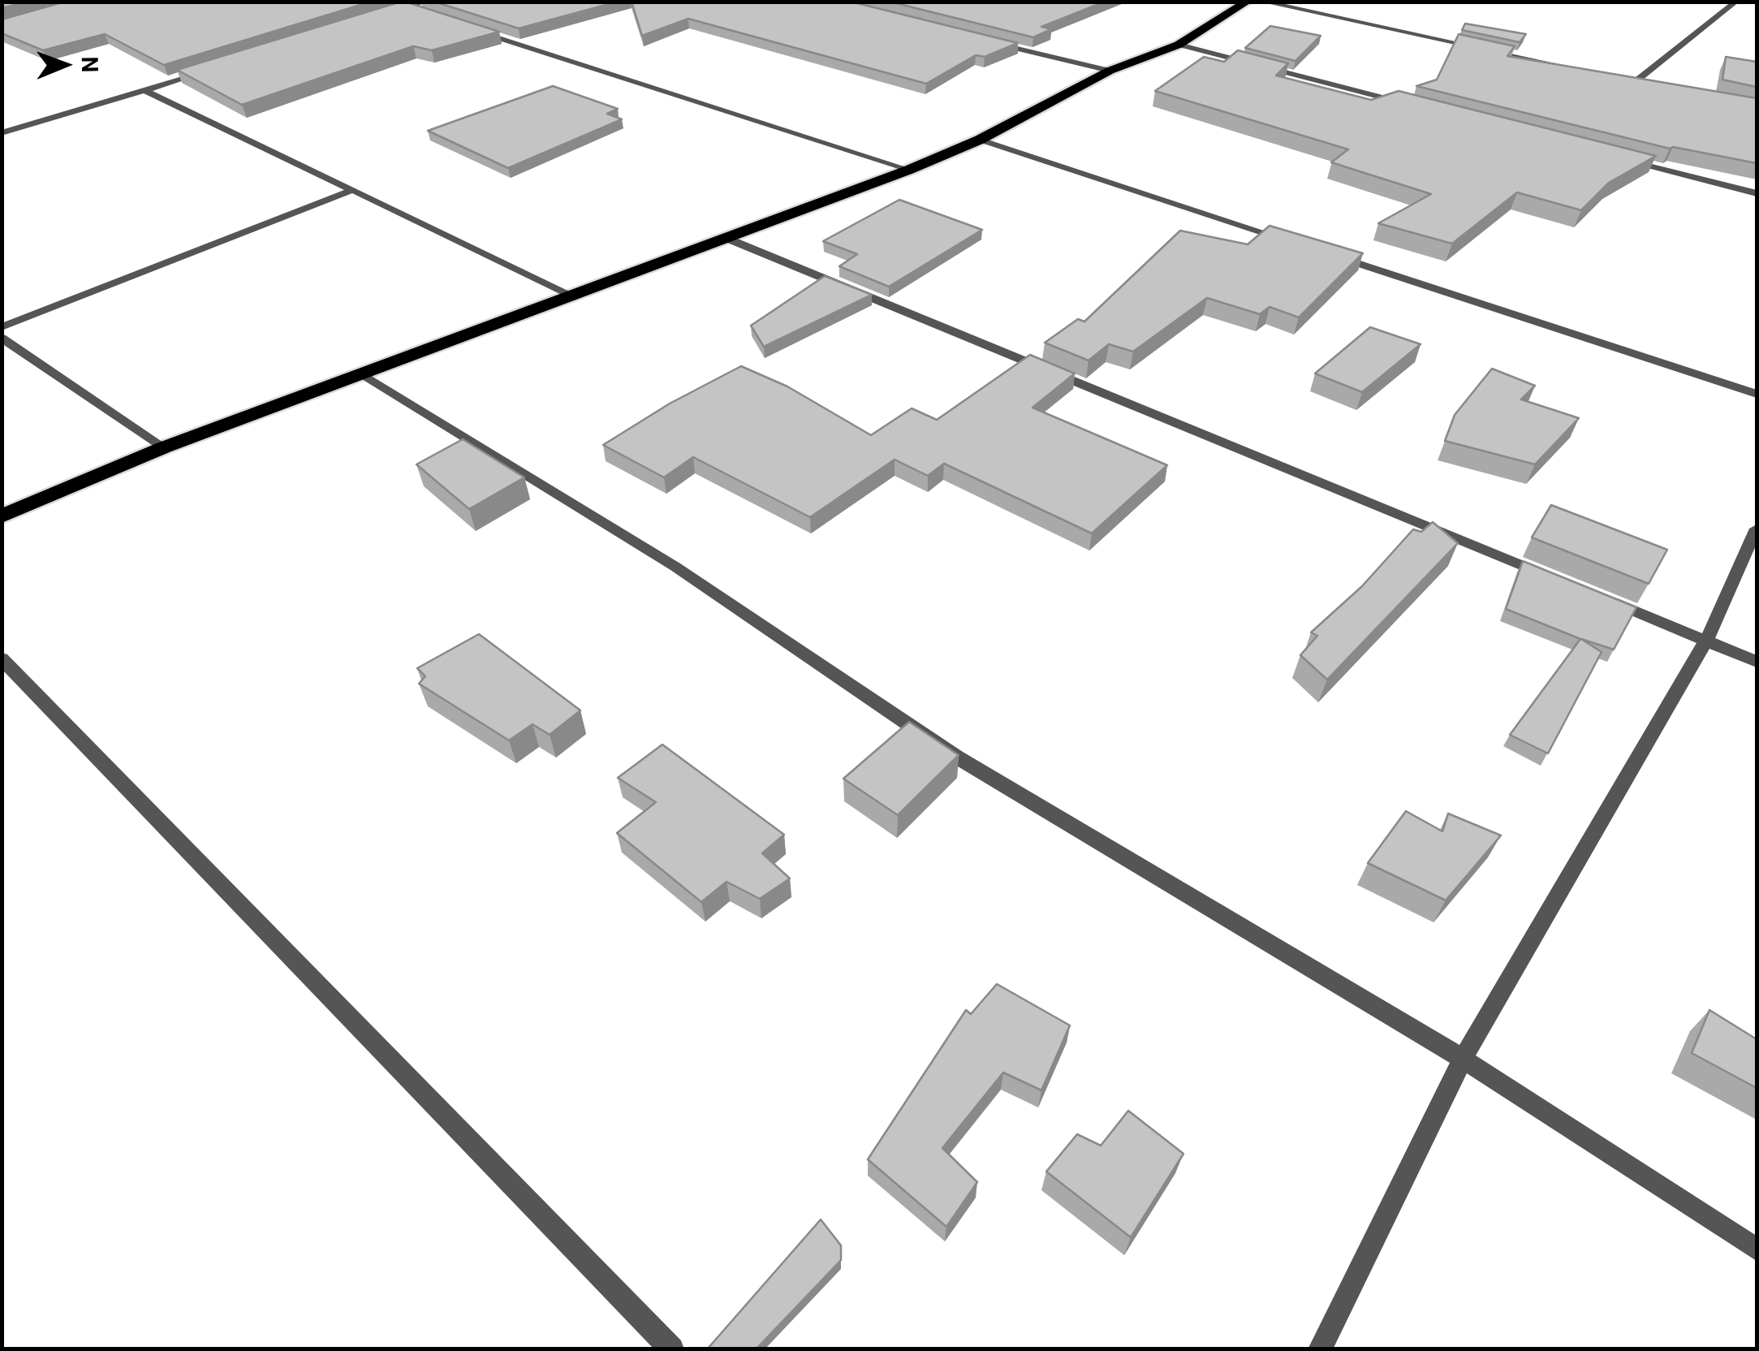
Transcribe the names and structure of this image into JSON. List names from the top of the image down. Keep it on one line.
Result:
{"north":"right"}
